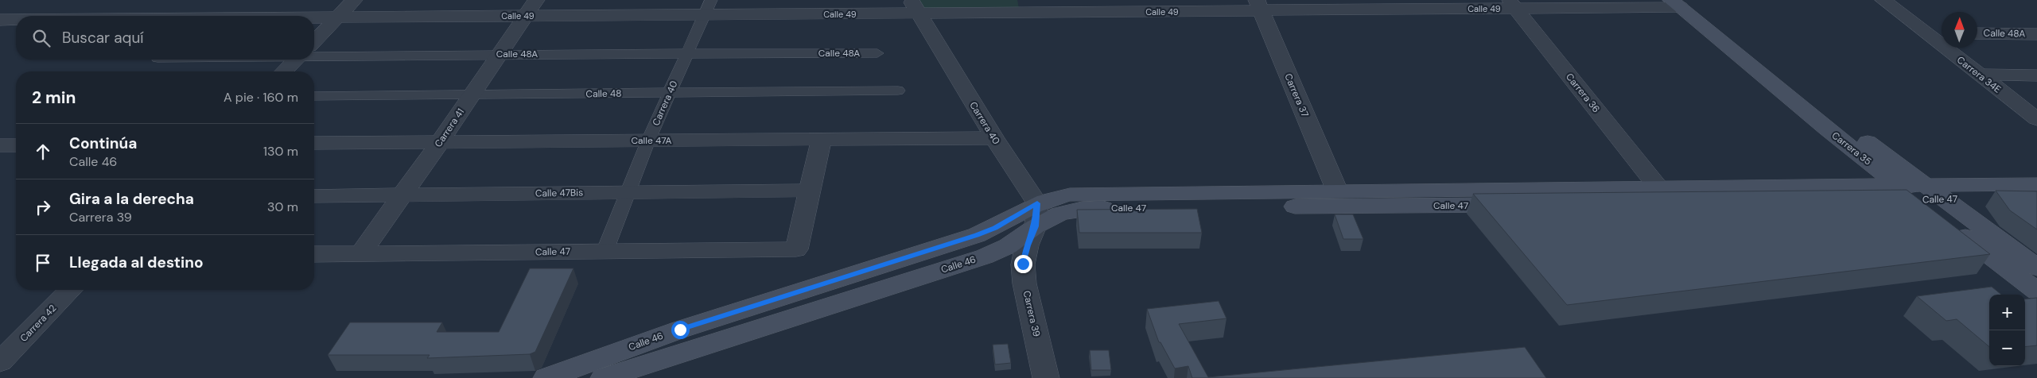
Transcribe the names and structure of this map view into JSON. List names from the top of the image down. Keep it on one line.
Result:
{"streets":{"main road":["Carrera 35","Calle 47","Calle 46"],"street":["Calle 49","Calle 48A","Carrera 34E","Carrera 36","Calle 48","Carrera 37","Carrera 40","Carrera 41","Calle 47A","Calle 47Bis","Carrera 39","Carrera 42"]},"crossings":[["Calle 49","Carrera 36"],["Calle 49","Carrera 37"],["Calle 49","Carrera 40"],["Calle 49","Carrera 41"],["Calle 49","Carrera 35"],["Calle 48A","Carrera 40"],["Calle 48A","Carrera 41"],["Carrera 36","Calle 47"],["Calle 48","Carrera 40"],["Calle 48","Carrera 41"],["Carrera 37","Calle 47"],["Carrera 40","Calle 47A"],["Carrera 40","Calle 47Bis"],["Carrera 40","Calle 47"],["Carrera 40","Calle 46"],["Carrera 40","Carrera 39"],["Carrera 41","Calle 47A"],["Carrera 41","Calle 47Bis"],["Carrera 41","Calle 47"],["Carrera 35","Calle 47"],["Calle 47Bis","Calle 47"],["Calle 47","Calle 46"],["Calle 47","Carrera 39"],["Calle 46","Carrera 39"]],"north":"top","page":{"search":"Buscar aquí","heading":["2 min","A pie · 160 m"],"list":[["Continúa","Calle 46","130 m"],["Gira a la derecha","Carrera 39","30 m"],"Llegada al destino"],"map_buttons":["+","−"]}}
